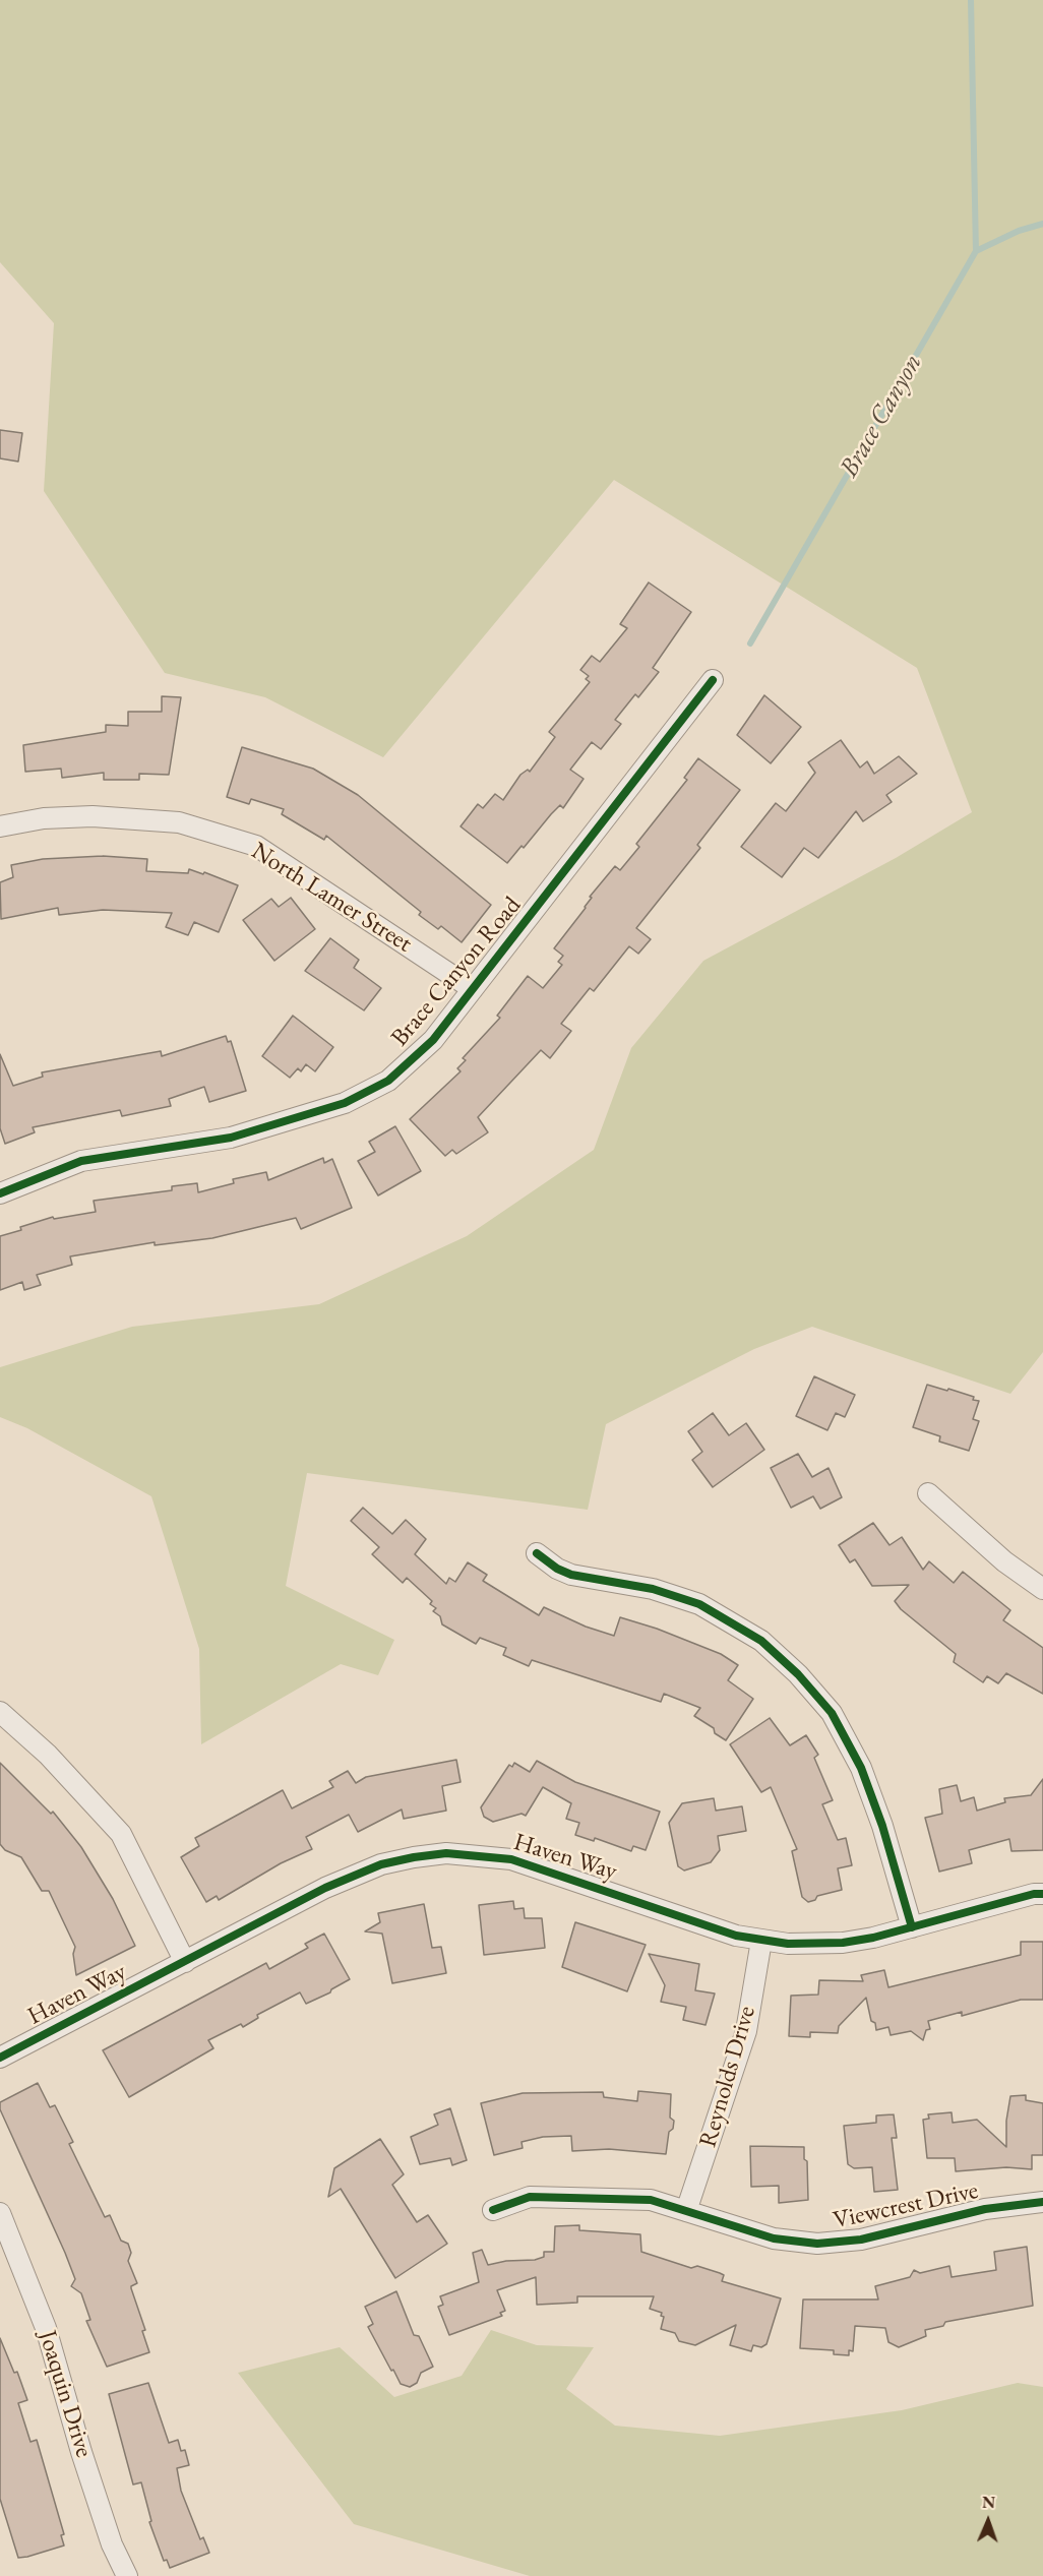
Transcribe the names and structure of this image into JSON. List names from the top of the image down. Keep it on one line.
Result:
{"streets":{"street":["North Lamer Street","Brace Canyon Road","Haven Way","Reynolds Drive","Viewcrest Drive","Joaquin Drive"]},"crossings":[["North Lamer Street","Brace Canyon Road"],["Haven Way","Reynolds Drive"],["Reynolds Drive","Viewcrest Drive"]],"water":["Brace Canyon"],"north":"top"}
